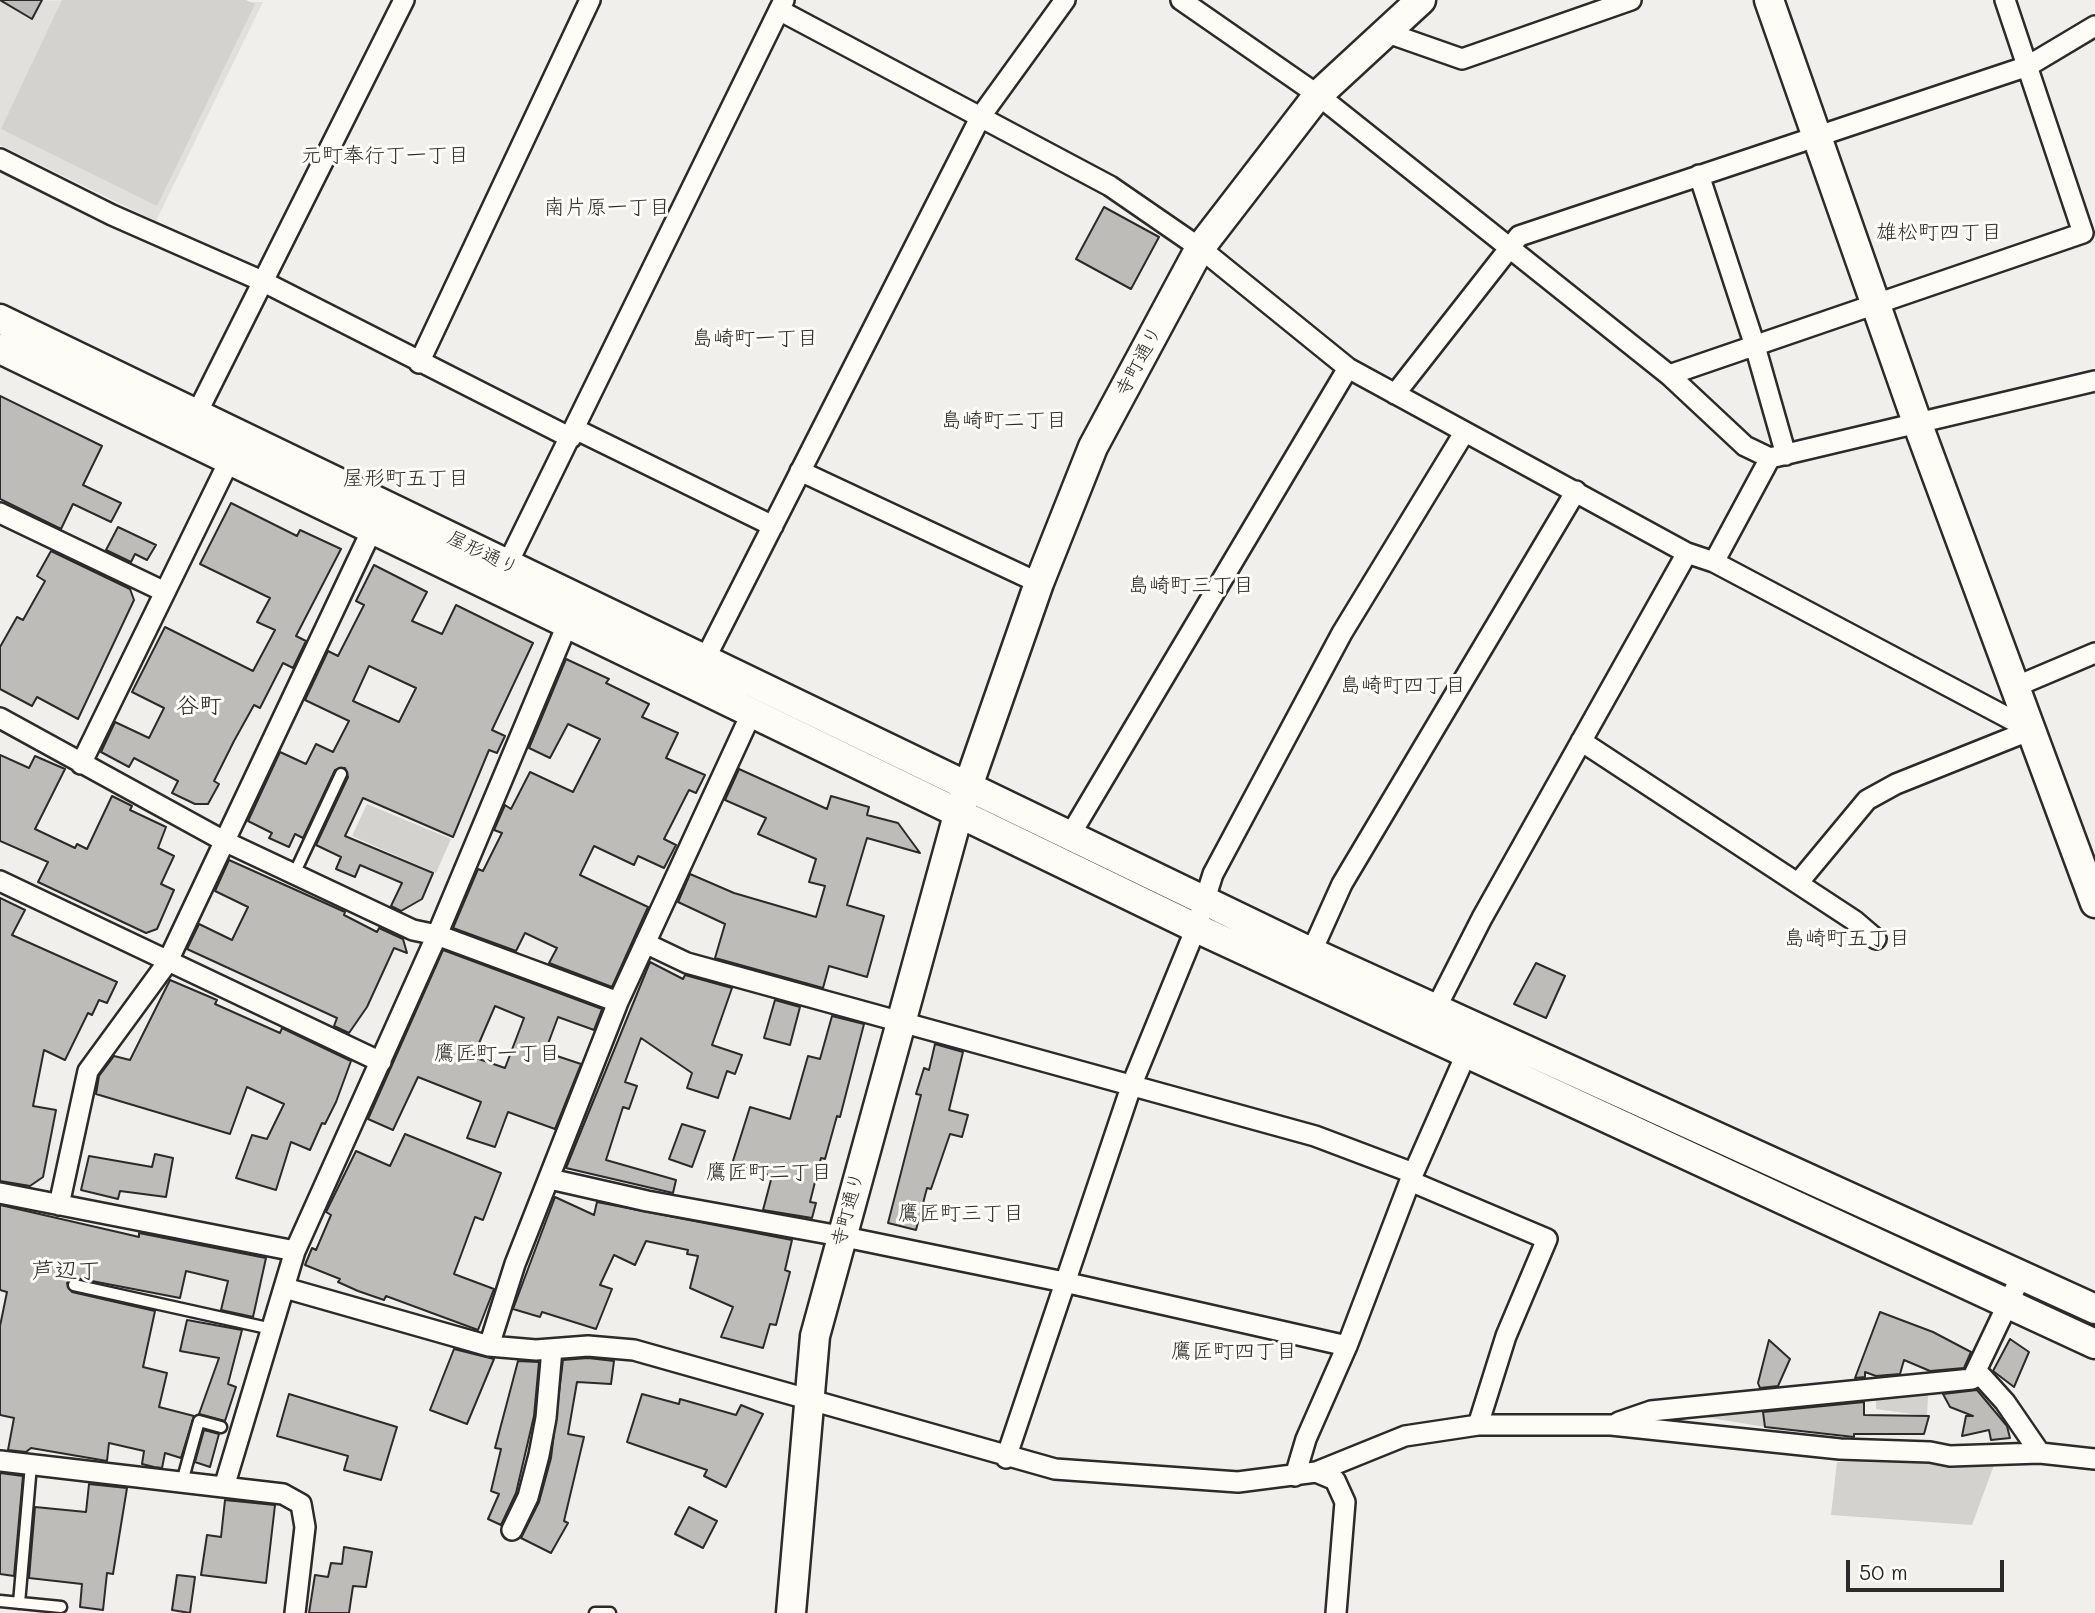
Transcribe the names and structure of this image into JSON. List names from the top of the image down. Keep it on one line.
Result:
{"streets":{"street":["寺町通り","屋形通り"]},"crossings":[["寺町通り","屋形通り"]],"districts":["元町奉行丁一丁目","南片原一丁目","雄松町四丁目","島崎町一丁目","島崎町二丁目","屋形町五丁目","島崎町三丁目","島崎町四丁目","谷町","島崎町五丁目","鷹匠町一丁目","鷹匠町二丁目","鷹匠町三丁目","芦辺丁","鷹匠町四丁目"],"scale_bar":"50 m"}
